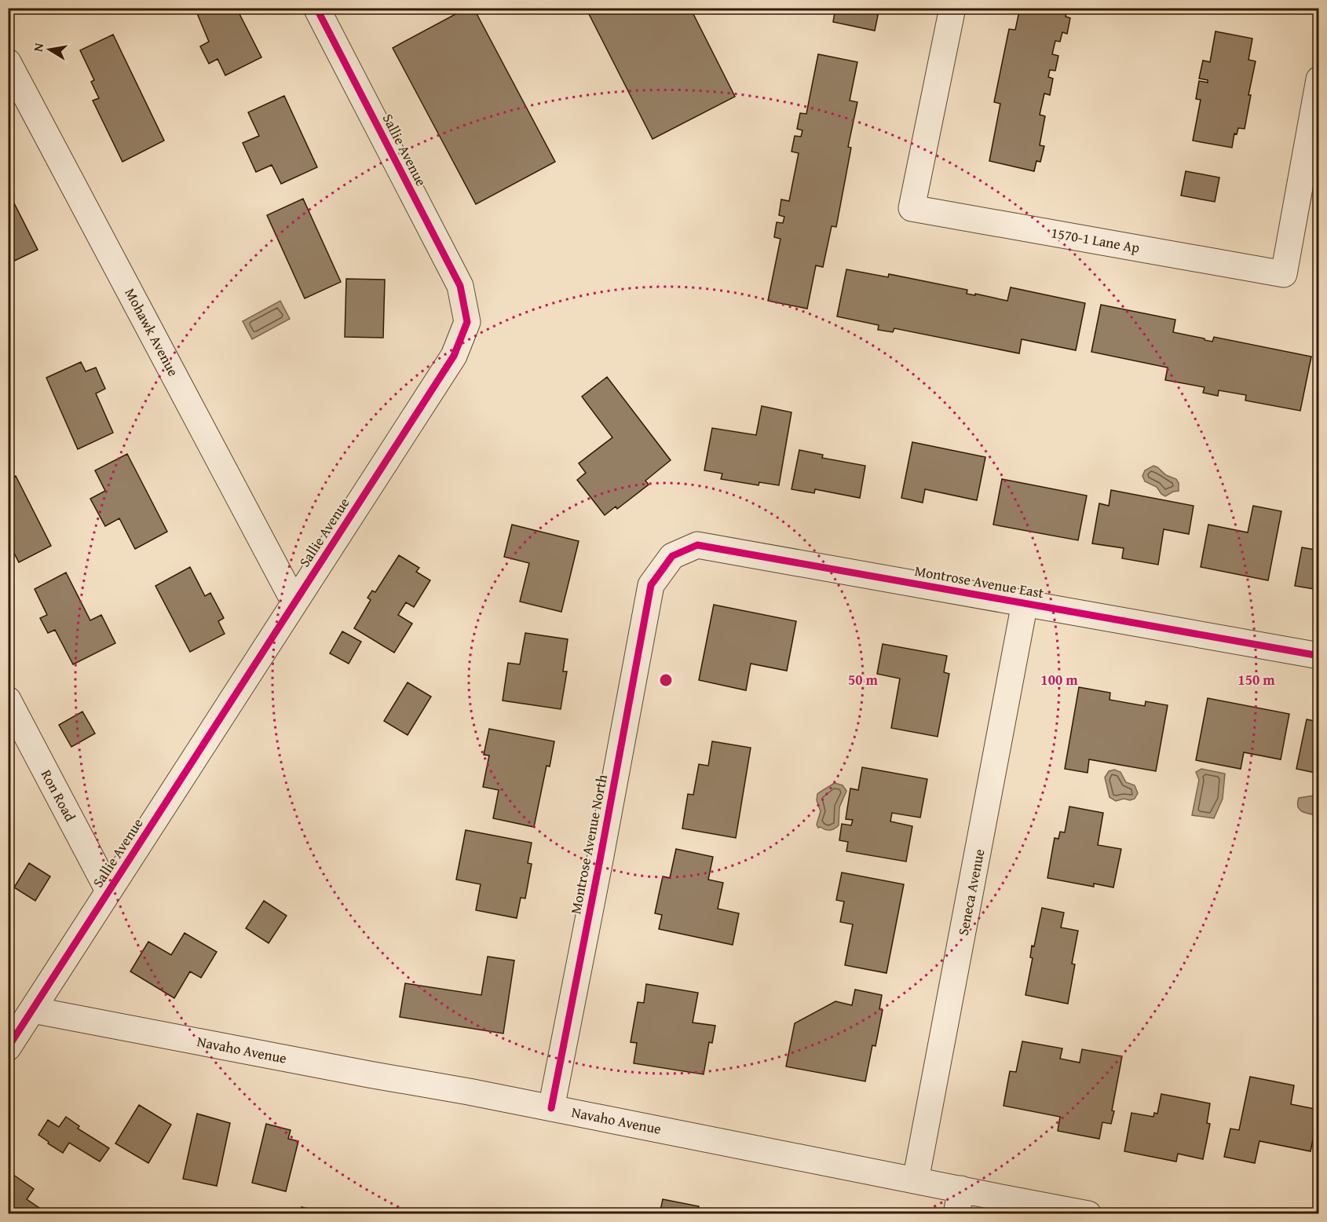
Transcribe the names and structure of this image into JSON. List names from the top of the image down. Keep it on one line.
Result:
{"streets":{"street":["Sallie Avenue","1570-1 Lane Ap","Mohawk Avenue","Montrose Avenue East","Ron Road","Montrose Avenue North","Seneca Avenue","Navaho Avenue"]},"crossings":[["Sallie Avenue","Mohawk Avenue"],["Sallie Avenue","Ron Road"],["Sallie Avenue","Navaho Avenue"],["Montrose Avenue East","Montrose Avenue North"],["Montrose Avenue East","Seneca Avenue"],["Montrose Avenue North","Navaho Avenue"],["Seneca Avenue","Navaho Avenue"]],"north":"left","rings":["50 m","100 m","150 m"]}
